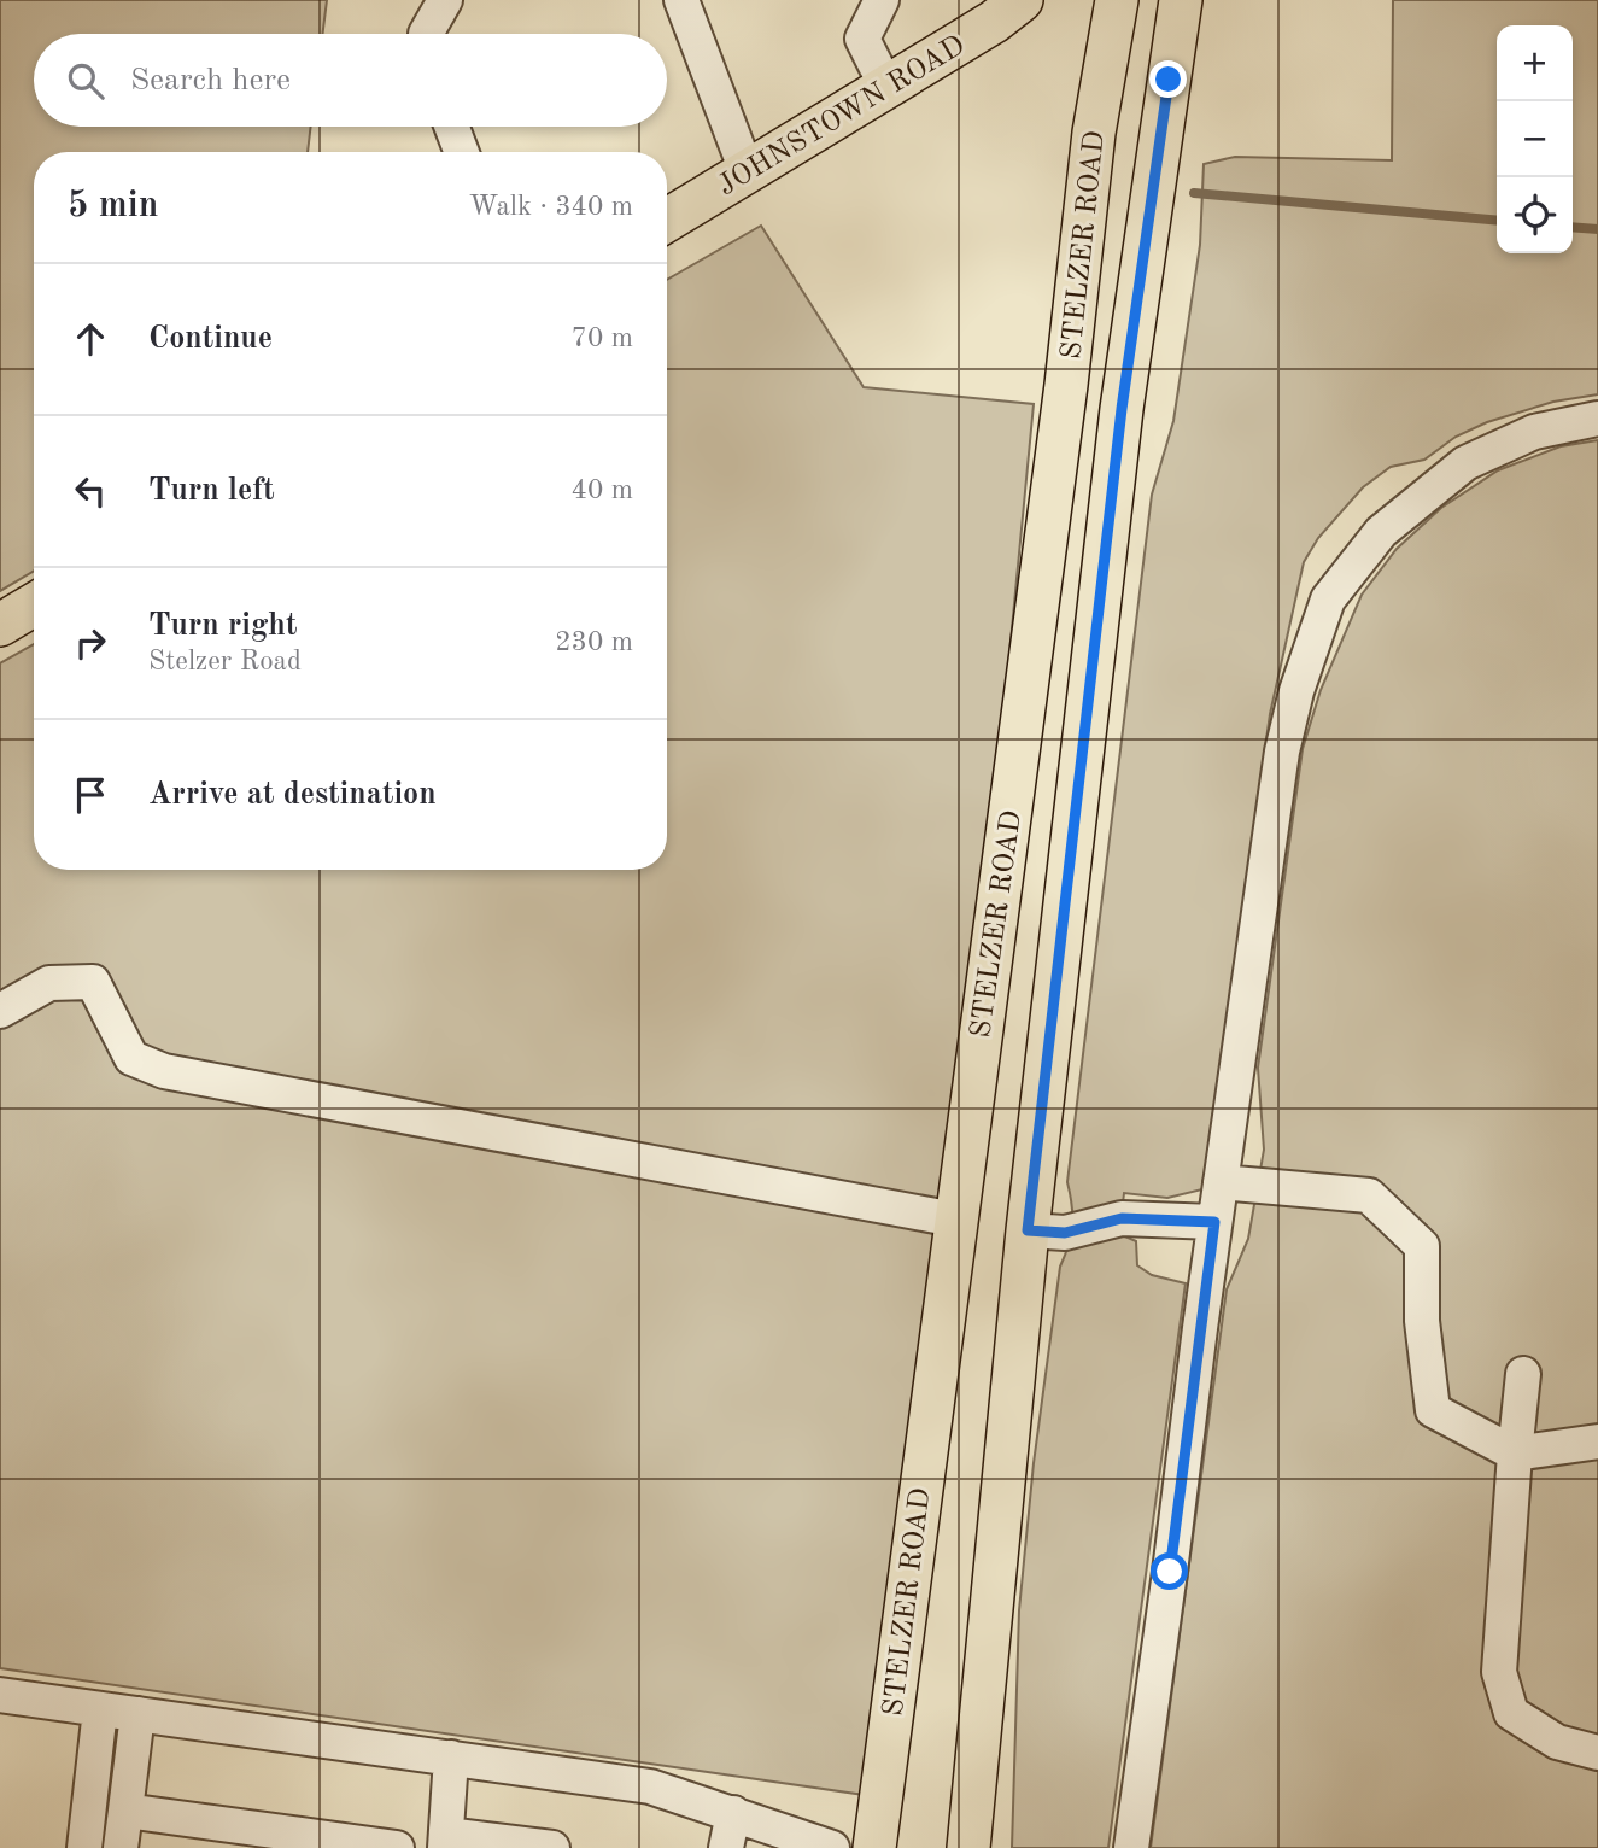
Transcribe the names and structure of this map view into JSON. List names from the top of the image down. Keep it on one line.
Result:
{"streets":{"main road":["JOHNSTOWN ROAD","STELZER ROAD"]},"page":{"map_buttons":["+","−"],"search":"Search here","heading":["5 min","Walk · 340 m"],"list":[["Continue","70 m"],["Turn left","40 m"],["Turn right","Stelzer Road","230 m"],"Arrive at destination"]}}
